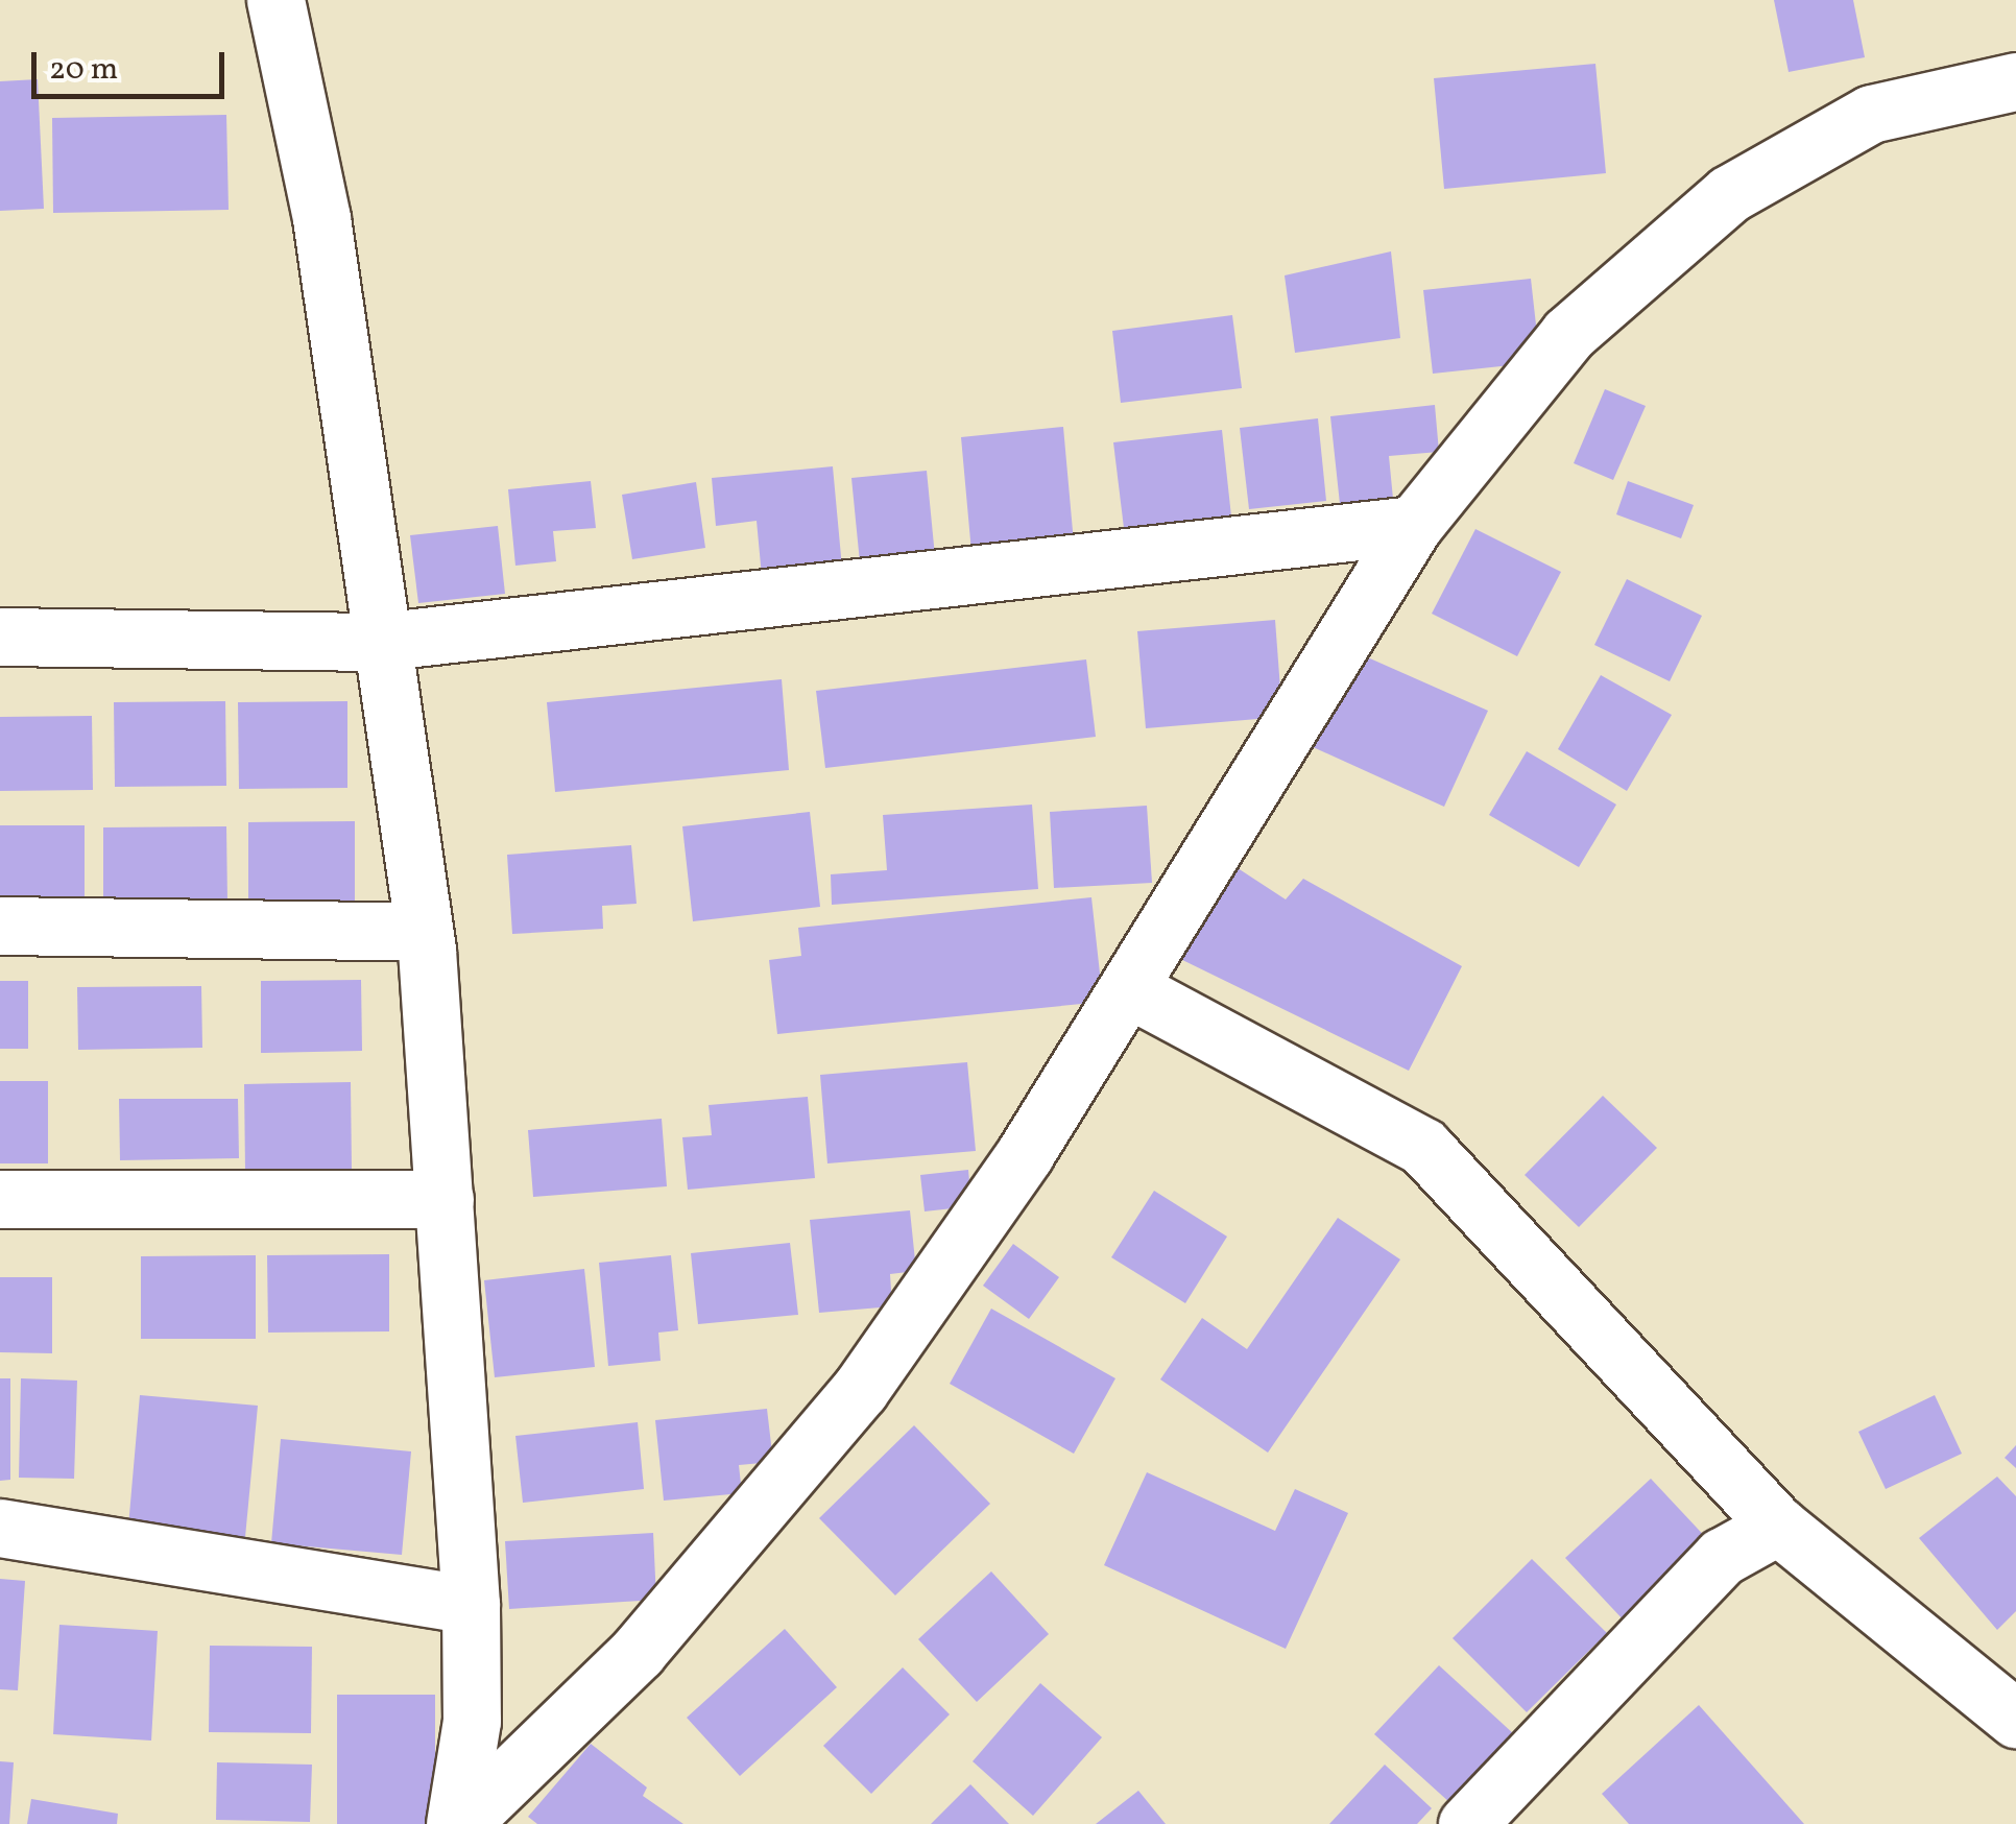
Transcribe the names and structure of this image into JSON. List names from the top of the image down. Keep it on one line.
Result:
{"scale_bar":"20 m"}
